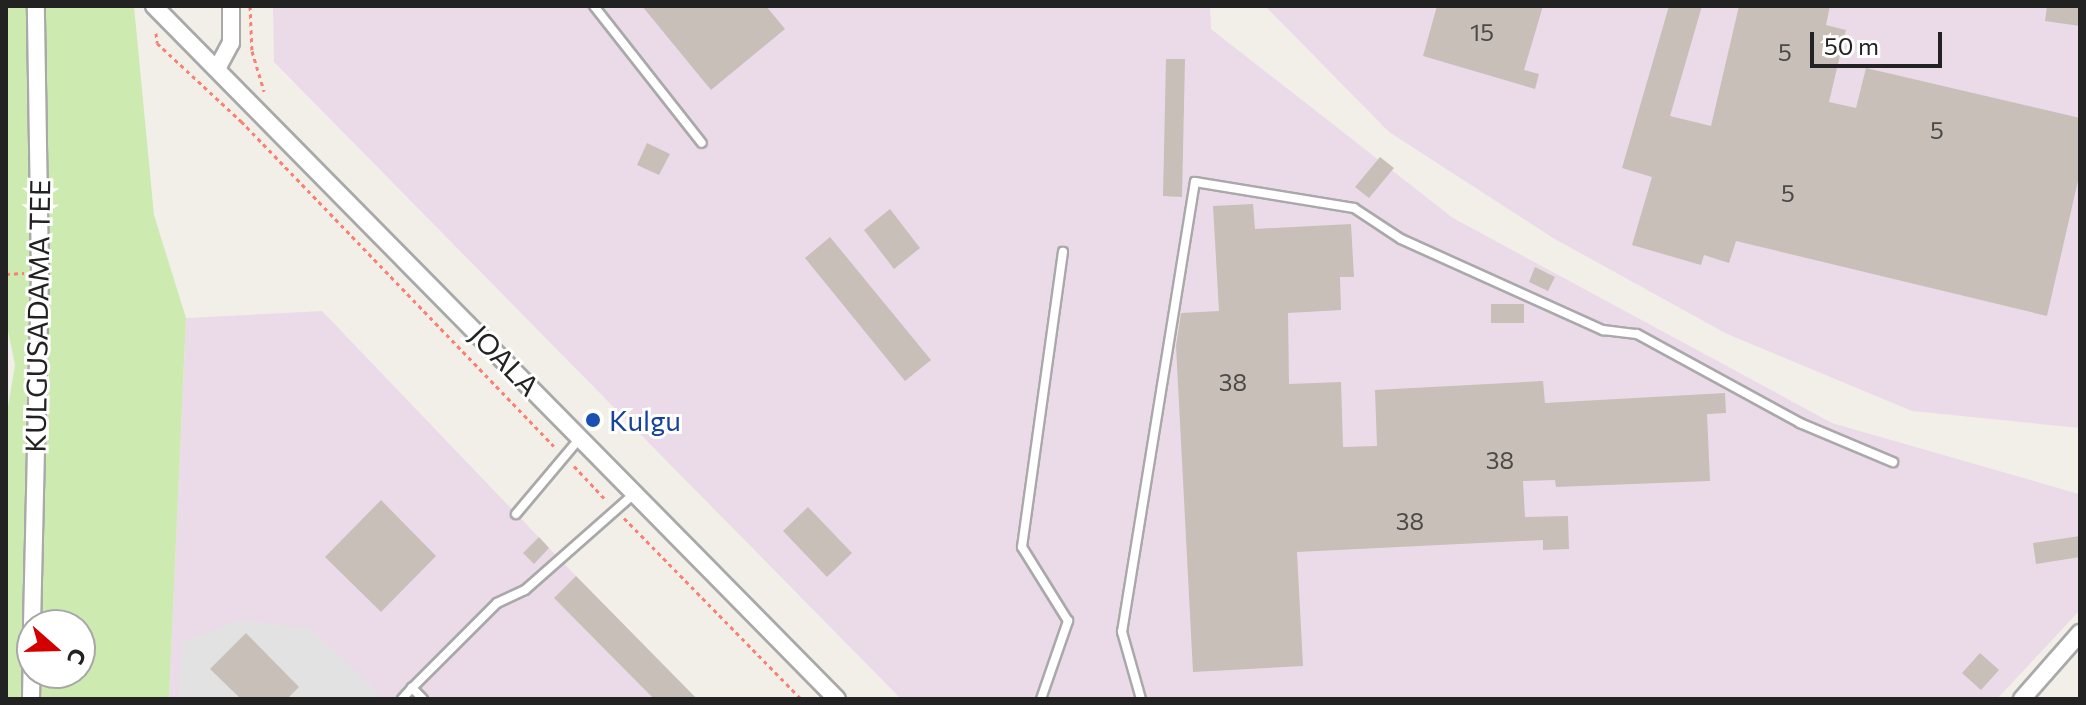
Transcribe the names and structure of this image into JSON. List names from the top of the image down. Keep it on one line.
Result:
{"streets":{"street":["KULGUSADAMA TEE","JOALA"]},"places":["Kulgu"],"house_numbers":["15","5","5","5","38","38","38"],"scale_bar":"50 m","north":"right"}
